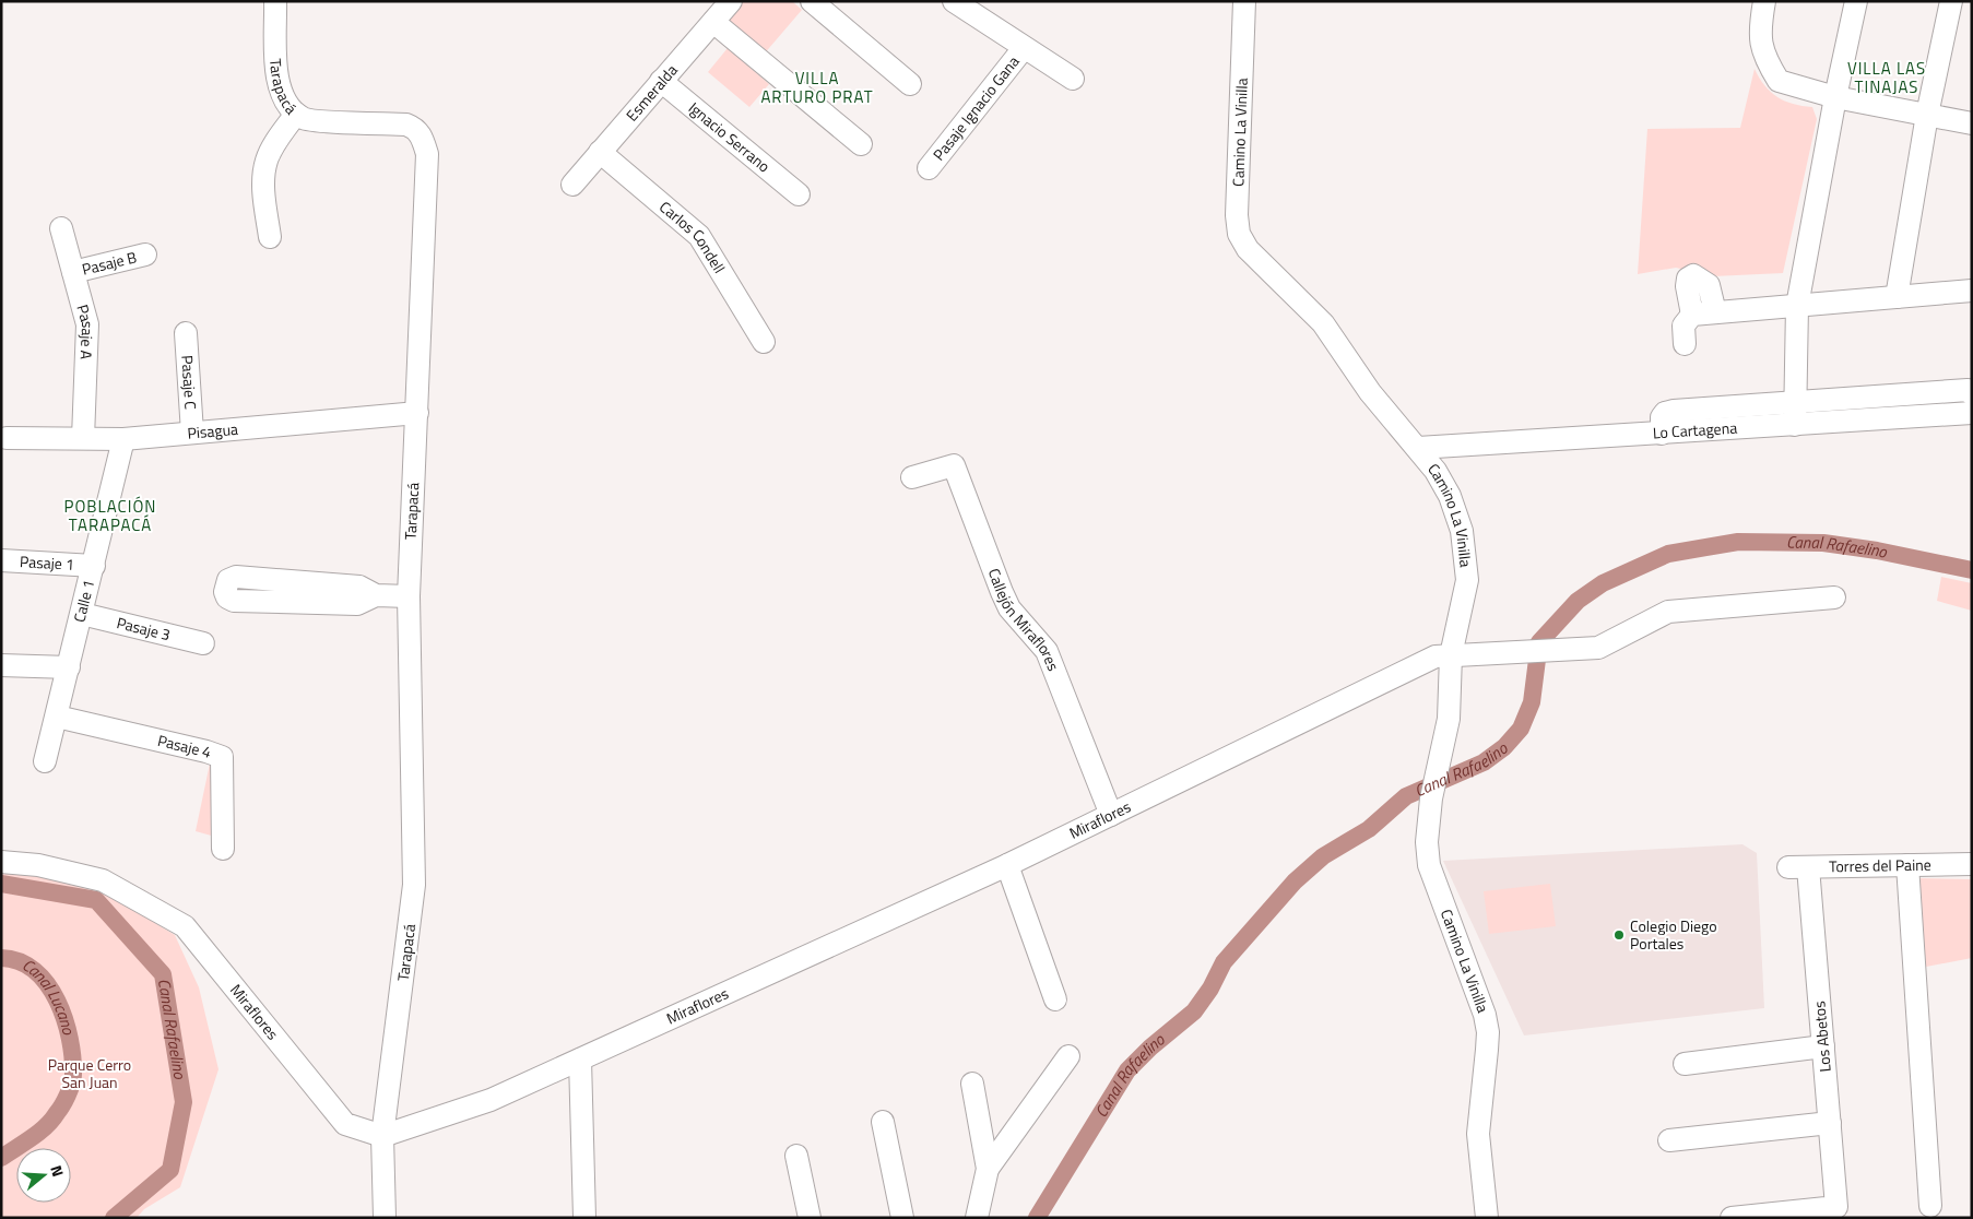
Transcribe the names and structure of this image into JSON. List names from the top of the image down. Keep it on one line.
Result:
{"streets":{"street":["Tarapacá","Esmeralda","Pasaje Ignacio Gana","Camino La Vinilla","Ignacio Serrano","Carlos Condell","Pasaje B","Pasaje A","Pasaje C","Pisagua","Lo Cartagena","Pasaje 1","Calle 1","Callejón Miraflores","Pasaje 3","Pasaje 4","Miraflores","Torres del Paine","Los Abetos"]},"crossings":[["Tarapacá","Pisagua"],["Tarapacá","Miraflores"],["Esmeralda","Ignacio Serrano"],["Esmeralda","Carlos Condell"],["Camino La Vinilla","Lo Cartagena"],["Camino La Vinilla","Miraflores"],["Pasaje B","Pasaje A"],["Pasaje A","Pisagua"],["Pasaje C","Pisagua"],["Pisagua","Calle 1"],["Pasaje 1","Calle 1"],["Calle 1","Pasaje 3"],["Calle 1","Pasaje 4"],["Callejón Miraflores","Miraflores"],["Torres del Paine","Los Abetos"]],"districts":["VILLA LAS TINAJAS","VILLA ARTURO PRAT","POBLACIÓN TARAPACÁ"],"water":["Canal Rafaelino","Canal Lucano"],"parks":["Parque Cerro San Juan"],"places":["Colegio Diego Portales"],"north":"right"}
